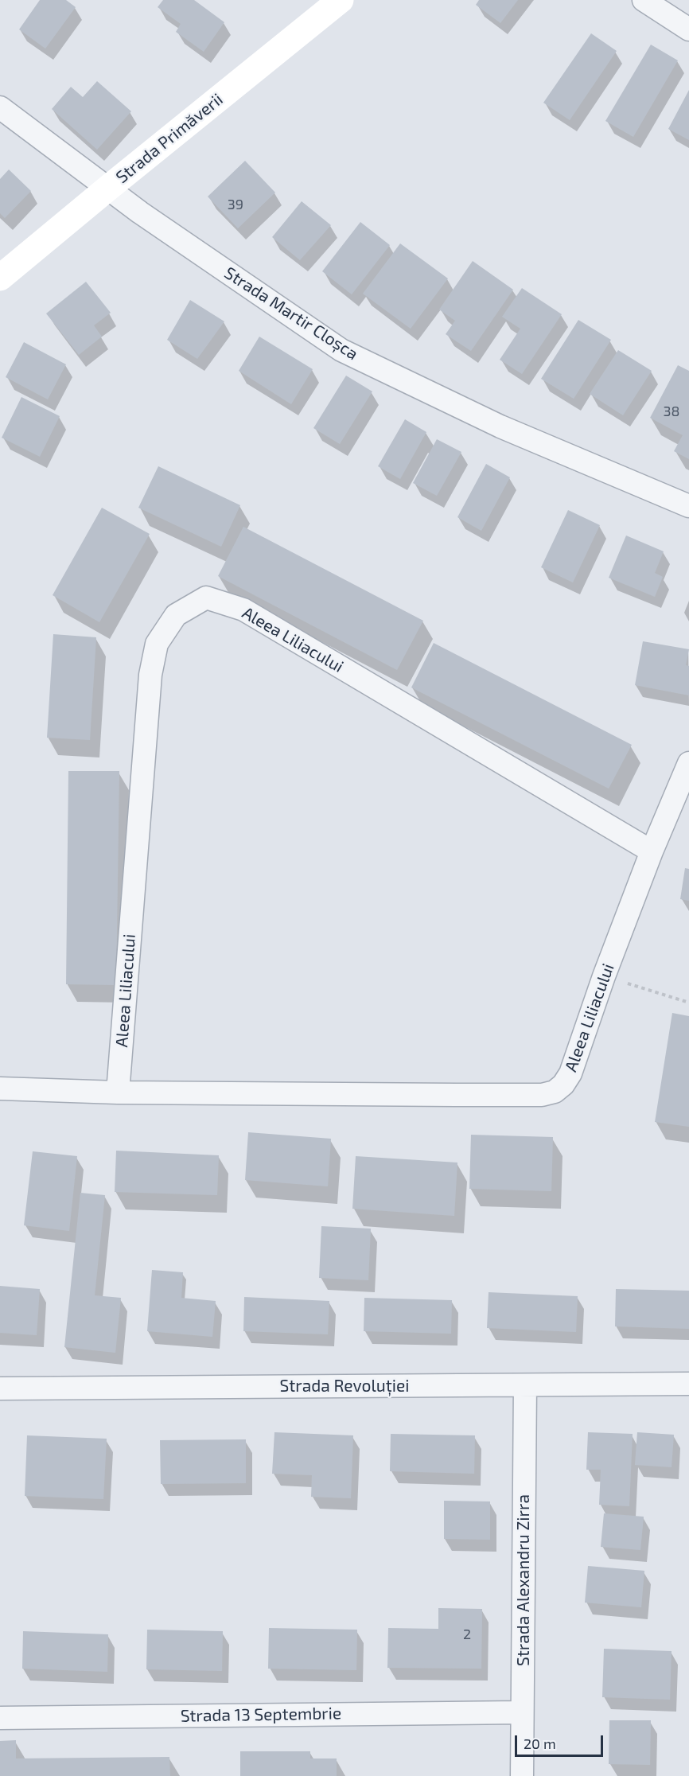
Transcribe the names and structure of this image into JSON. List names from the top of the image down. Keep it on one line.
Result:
{"streets":{"main road":["Strada Primăverii"],"street":["Strada Martir Cloșca","Aleea Liliacului","Strada Revoluției","Strada Alexandru Zirra","Strada 13 Septembrie"]},"crossings":[["Strada Primăverii","Strada Martir Cloșca"],["Strada Revoluției","Strada Alexandru Zirra"],["Strada Alexandru Zirra","Strada 13 Septembrie"]],"house_numbers":["39","38","2"],"scale_bar":"20 m"}
